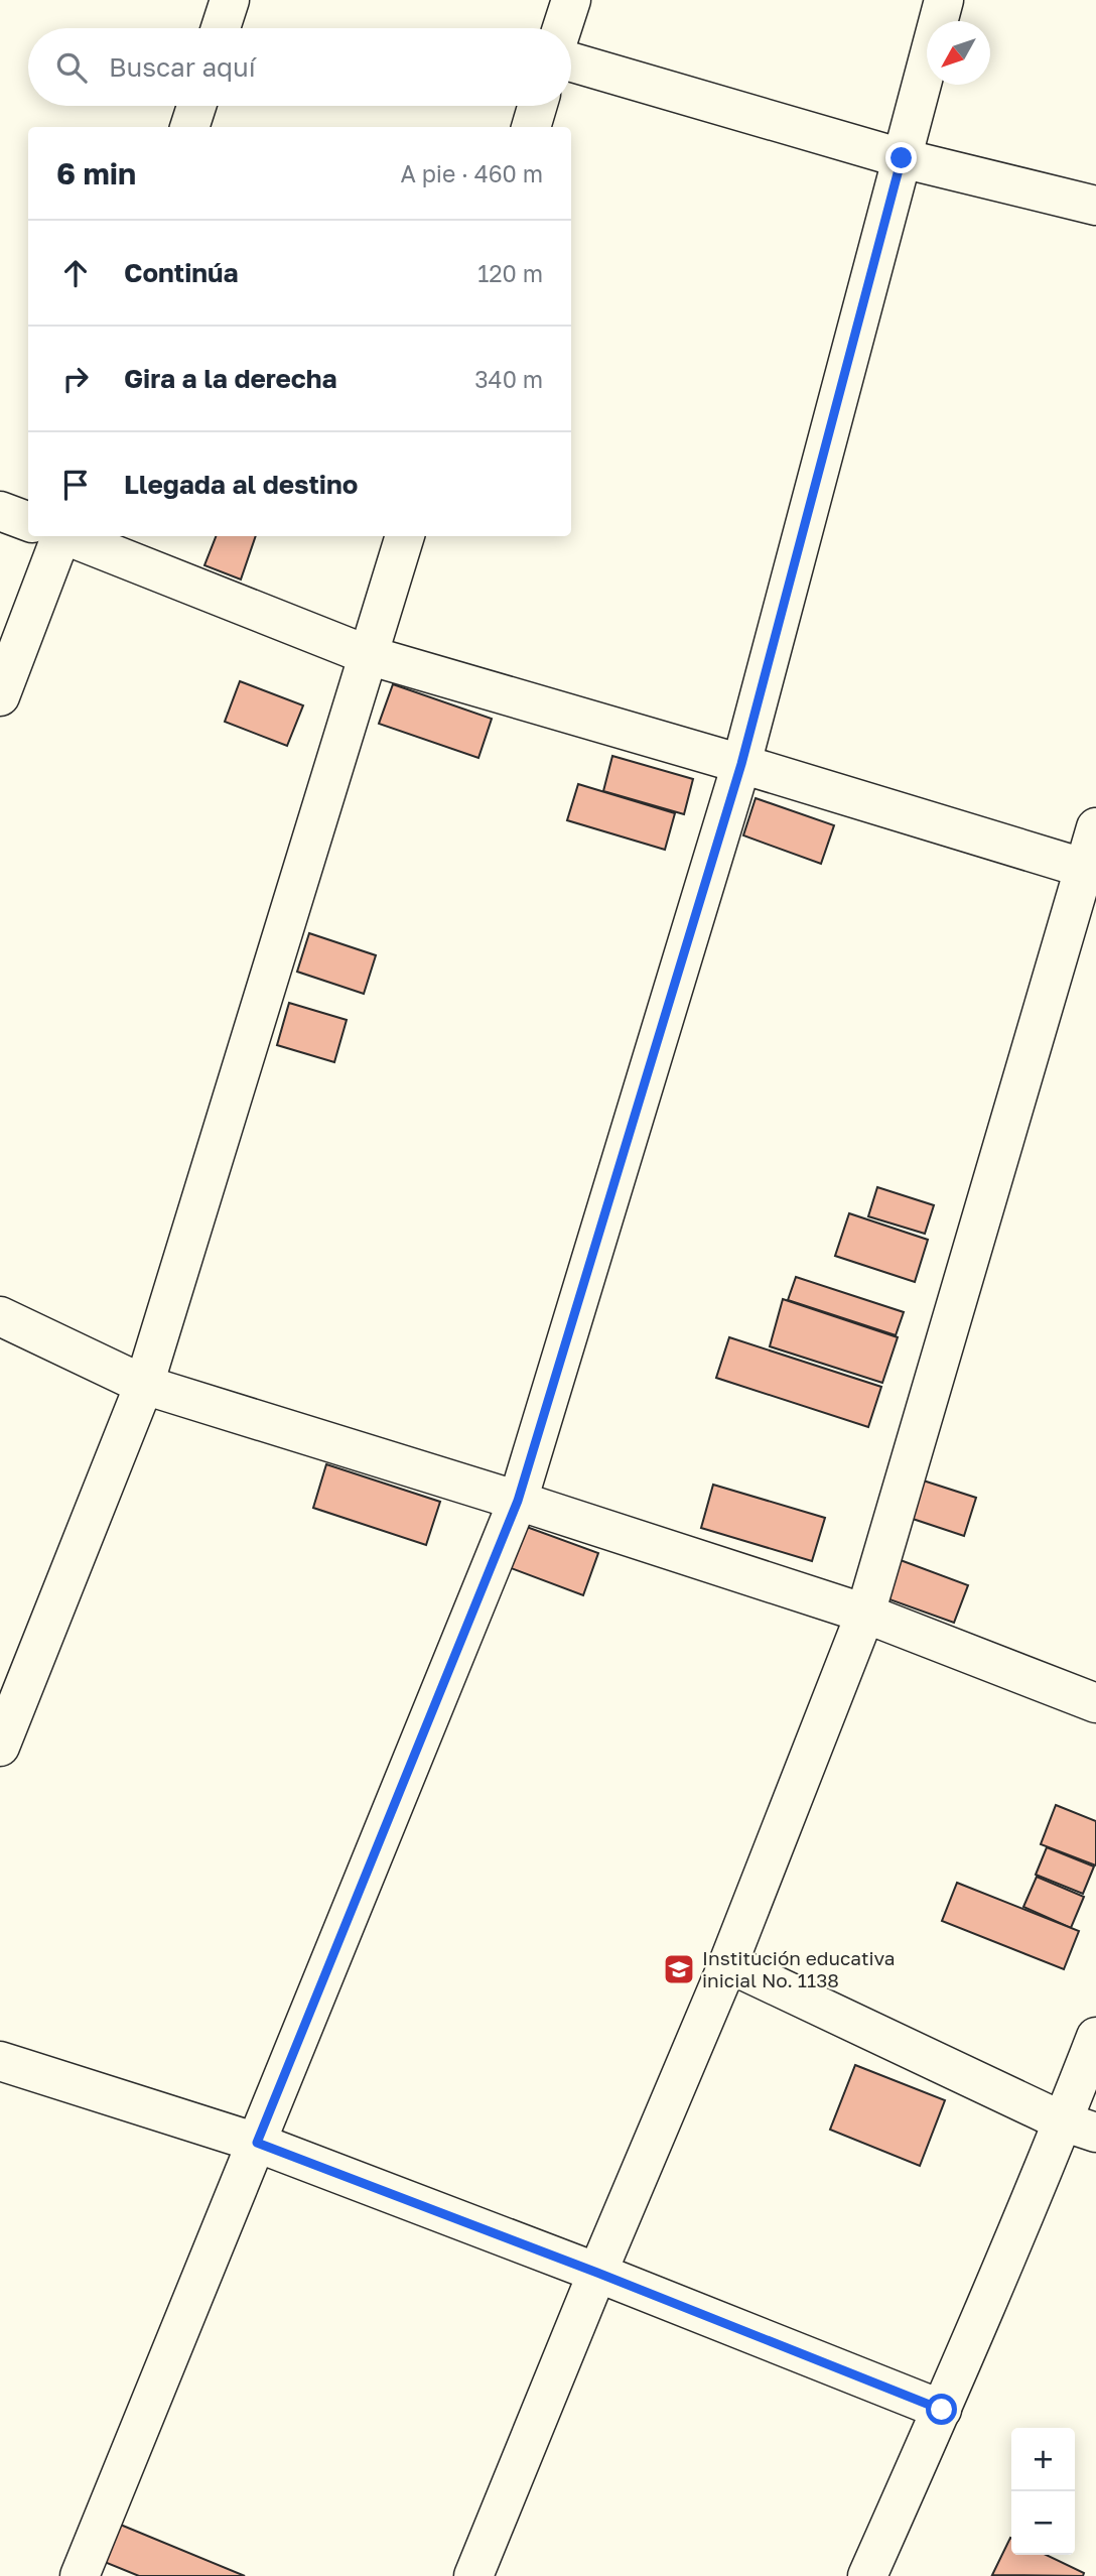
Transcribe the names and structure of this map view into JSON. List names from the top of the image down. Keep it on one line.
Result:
{"places":{"school or university":["Institución educativa inicial No. 1138"]},"north":"bottom left","page":{"search":"Buscar aquí","heading":["6 min","A pie · 460 m"],"list":[["Continúa","120 m"],["Gira a la derecha","340 m"],"Llegada al destino"],"map_buttons":["+","−"]}}
